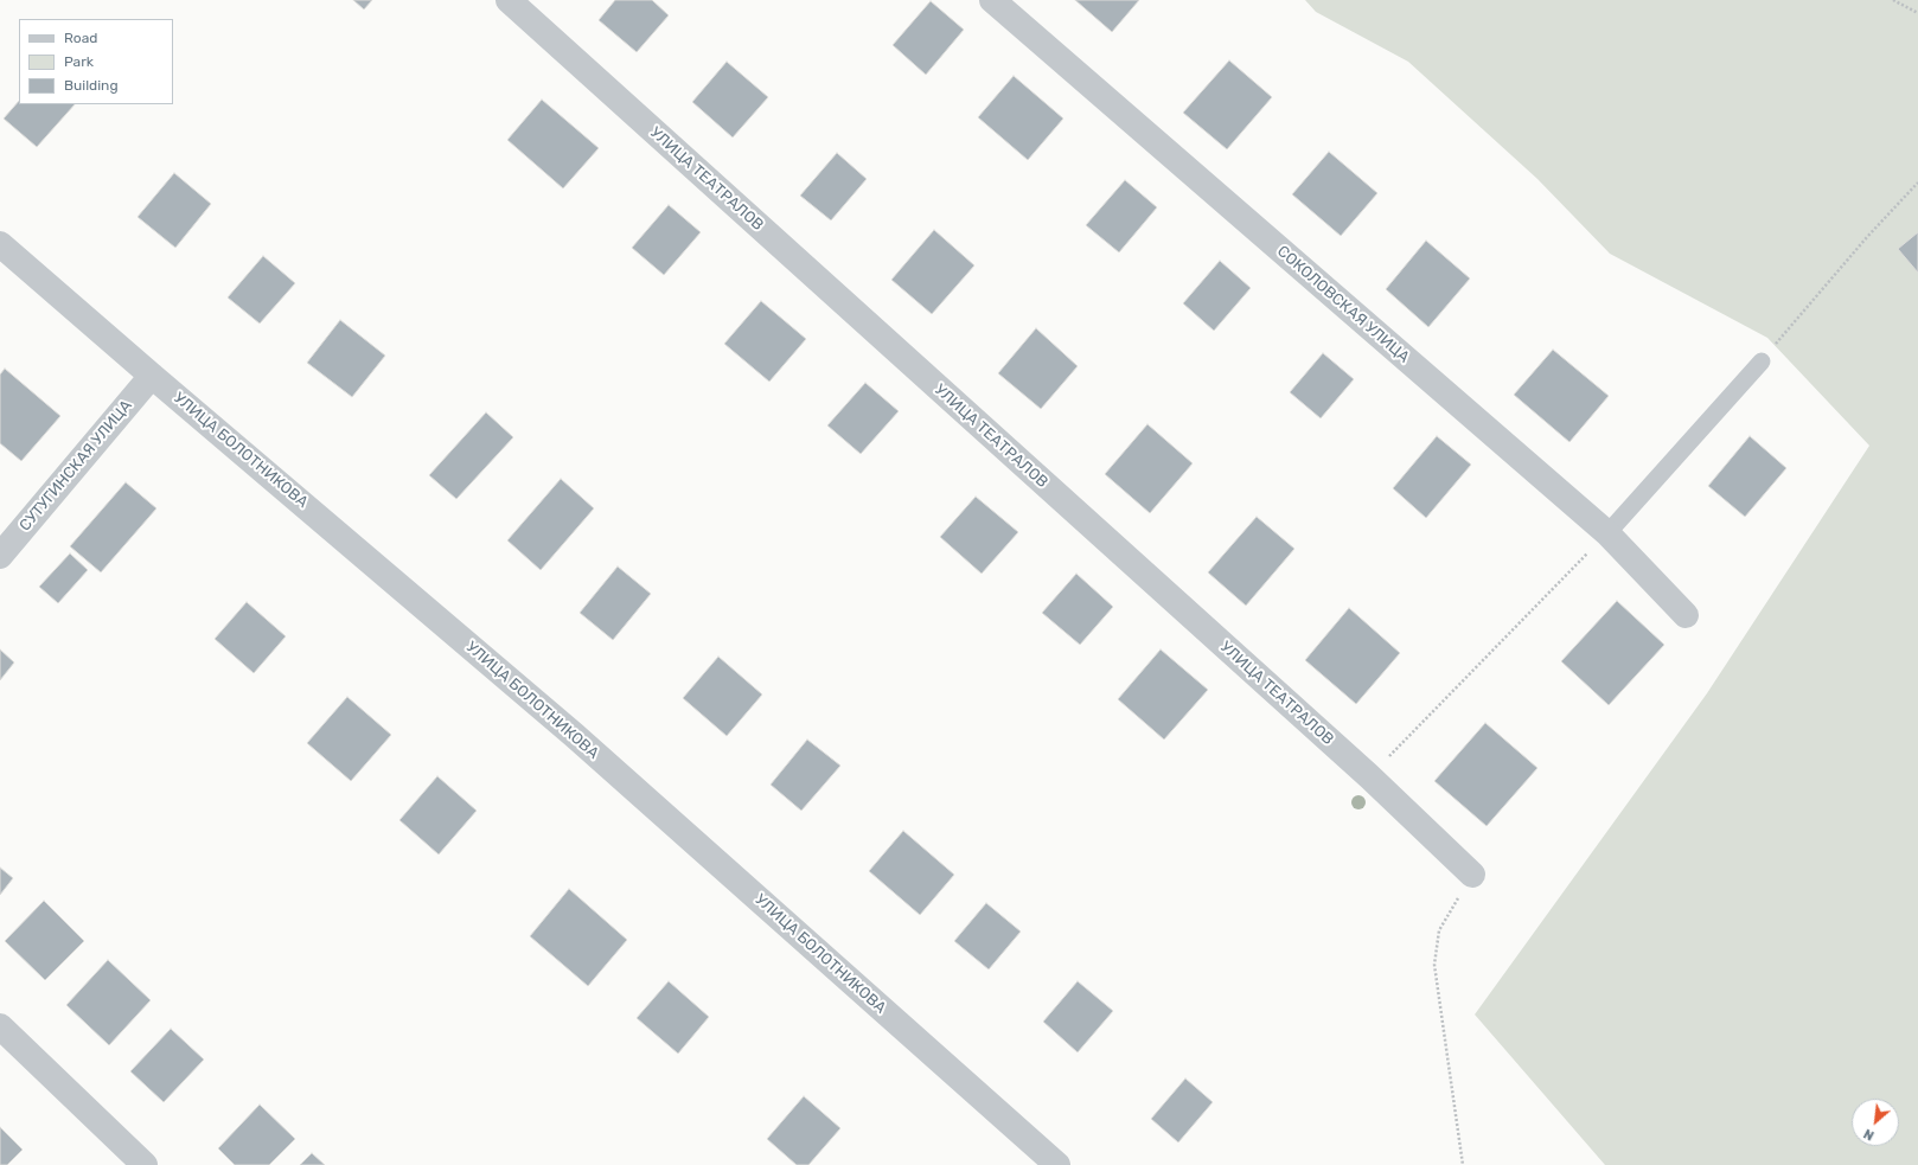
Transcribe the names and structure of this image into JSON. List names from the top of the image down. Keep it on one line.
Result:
{"streets":{"street":["УЛИЦА ТЕАТРАЛОВ","СОКОЛОВСКАЯ УЛИЦА","УЛИЦА БОЛОТНИКОВА","СУТУГИНСКАЯ УЛИЦА"]},"crossings":[["УЛИЦА БОЛОТНИКОВА","СУТУГИНСКАЯ УЛИЦА"]],"legend":["Road","Park","Building"],"north":"bottom left"}
